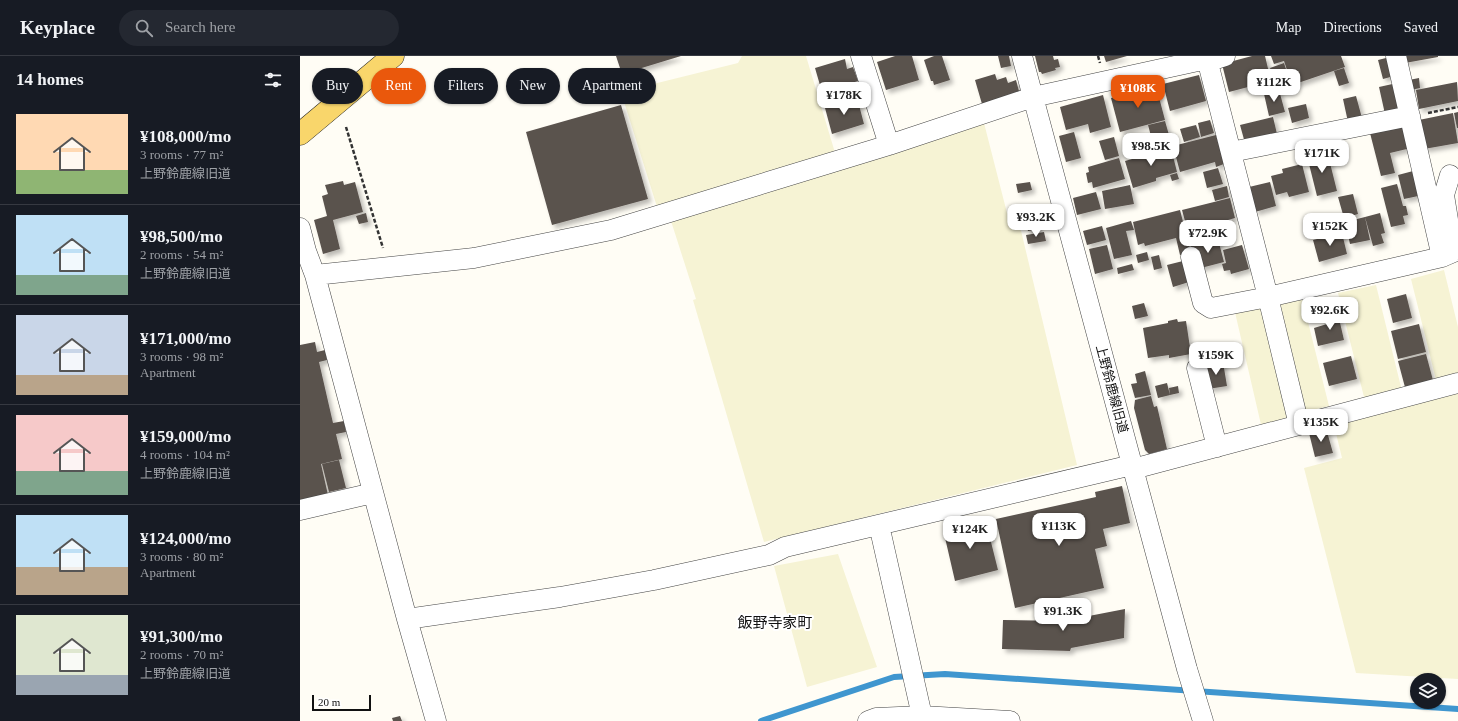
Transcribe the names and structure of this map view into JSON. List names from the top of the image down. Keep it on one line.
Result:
{"streets":{"street":["上野鈴鹿線旧道"]},"districts":["飯野寺家町"],"scale_bar":"20 m","page":{"header":"Keyplace","search":"Search here","nav":["Map","Directions","Saved"],"heading":"14 homes","chip":["Buy","Rent","Filters","New","Apartment"],"price":["¥112K","¥108K","¥178K","¥98.5K","¥171K","¥93.2K","¥152K","¥72.9K","¥92.6K","¥159K","¥135K","¥113K","¥124K","¥91.3K"],"list":[{"name":"¥108,000/mo","note":"3 rooms · 77 m² · 上野鈴鹿線旧道"},{"name":"¥98,500/mo","note":"2 rooms · 54 m² · 上野鈴鹿線旧道"},{"name":"¥171,000/mo","note":"3 rooms · 98 m² · Apartment"},{"name":"¥159,000/mo","note":"4 rooms · 104 m² · 上野鈴鹿線旧道"},{"name":"¥124,000/mo","note":"3 rooms · 80 m² · Apartment"},{"name":"¥91,300/mo","note":"2 rooms · 70 m² · 上野鈴鹿線旧道"}],"scale":"20 m"}}
